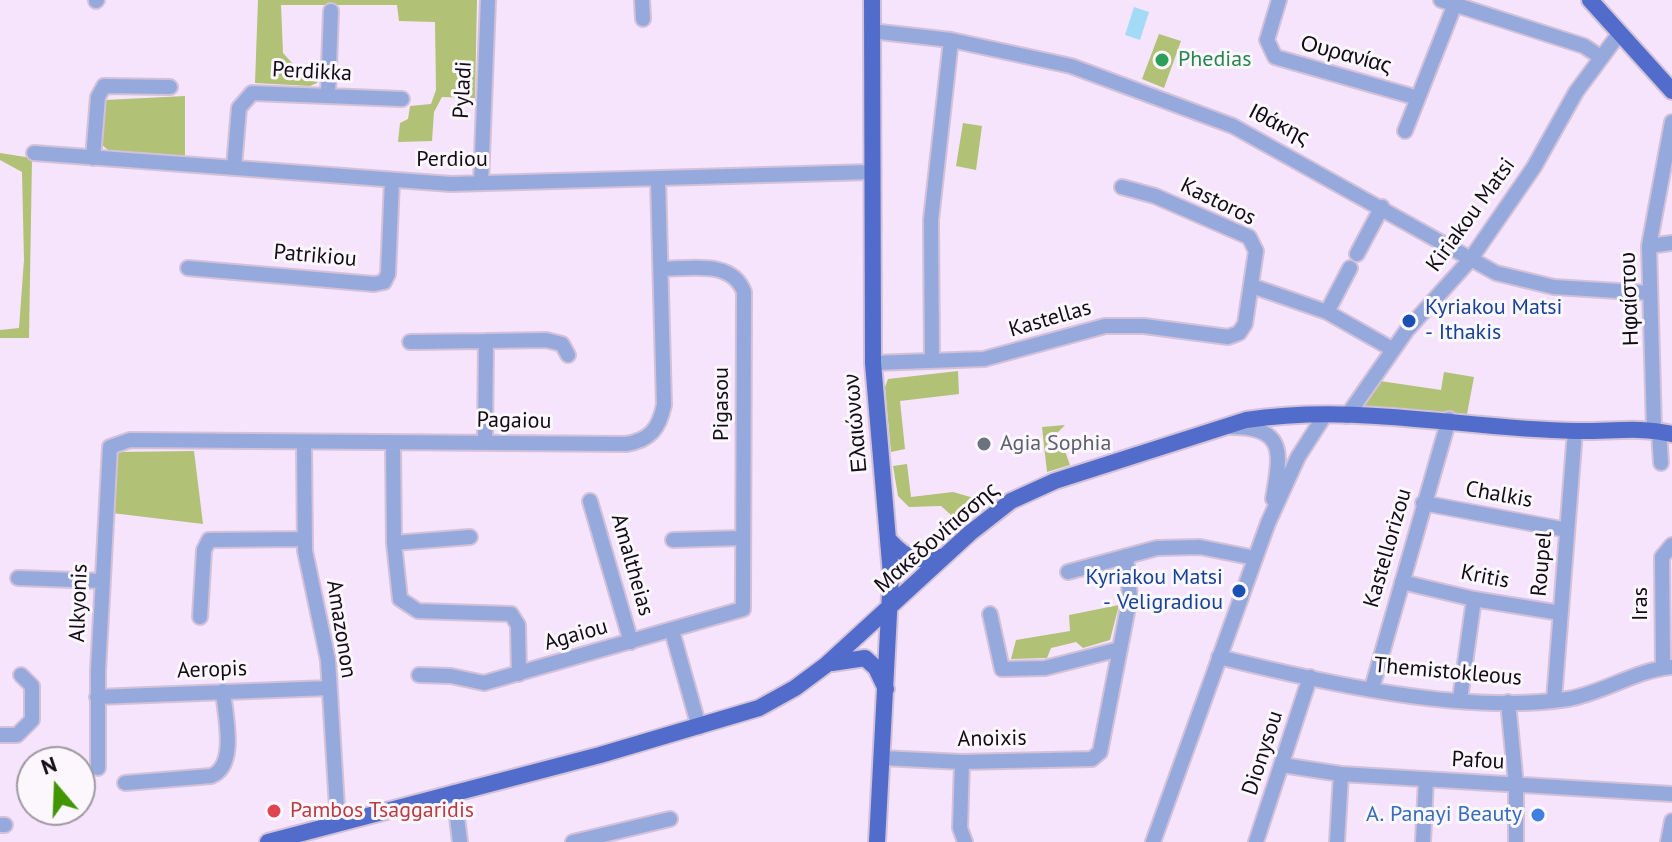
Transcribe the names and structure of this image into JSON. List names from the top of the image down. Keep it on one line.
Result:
{"streets":{"main road":["Ελαιώνων","Μακεδονίτισσης"],"street":["Ουρανίας","Perdikka","Pyladi","Ιθάκης","Perdiou","Kastoros","Kiriakou Matsi","Patrikiou","Ηφαίστου","Kastellas","Pigasou","Pagaiou","Chalkis","Kastellorizou","Roupel","Amaltheias","Kritis","Alkyonis","Iras","Amazonon","Agaiou","Aeropis","Themistokleous","Anoixis","Dionysou","Pafou"]},"crossings":[["Perdikka","Perdiou"],["Pyladi","Perdiou"],["Ιθάκης","Kiriakou Matsi"],["Ιθάκης","Ηφαίστου"],["Ιθάκης","Ελαιώνων"],["Perdiou","Patrikiou"],["Perdiou","Pagaiou"],["Perdiou","Ελαιώνων"],["Kastoros","Kastellas"],["Kiriakou Matsi","Μακεδονίτισσης"],["Ηφαίστου","Μακεδονίτισσης"],["Kastellas","Ελαιώνων"],["Pigasou","Pagaiou"],["Pigasou","Agaiou"],["Pagaiou","Alkyonis"],["Pagaiou","Amazonon"],["Ελαιώνων","Μακεδονίτισσης"],["Ελαιώνων","Anoixis"],["Chalkis","Kastellorizou"],["Chalkis","Roupel"],["Μακεδονίτισσης","Kastellorizou"],["Μακεδονίτισσης","Roupel"],["Μακεδονίτισσης","Amazonon"],["Kastellorizou","Kritis"],["Kastellorizou","Themistokleous"],["Roupel","Kritis"],["Roupel","Themistokleous"],["Amaltheias","Agaiou"],["Alkyonis","Aeropis"],["Iras","Themistokleous"],["Amazonon","Aeropis"],["Themistokleous","Dionysou"],["Dionysou","Pafou"]],"places":["Phedias","Kyriakou Matsi - Ithakis","Agia Sophia","Kyriakou Matsi - Veligradiou","Pambos Tsaggaridis","A. Panayi Beauty"],"north":"top"}
